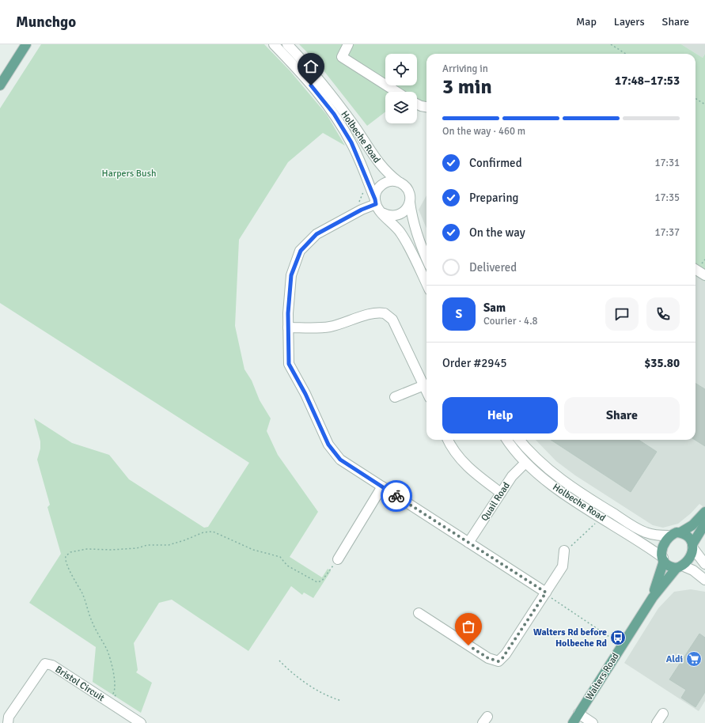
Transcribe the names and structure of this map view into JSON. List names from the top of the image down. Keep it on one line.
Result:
{"streets":{"main road":["Walters Road"],"street":["Holbeche Road","Quail Road","Bristol Circuit"]},"crossings":[["Holbeche Road","Quail Road"],["Holbeche Road","Walters Road"]],"parks":["Harpers Bush"],"places":{"bus stop":["Walters Rd before Holbeche Rd"],"supermarket":["Aldi"]},"page":{"header":"Munchgo","nav":["Map","Layers","Share"],"heading":["3 min","Arriving in","17:48–17:53"],"panel":["Sam","Courier · 4.8","Order #2945","$35.80"],"bar":"On the way · 460 m","list":[["Confirmed","17:31"],["Preparing","17:35"],["On the way","17:37"],"Delivered"],"round":"S","buttons":["Help","Share"]}}
